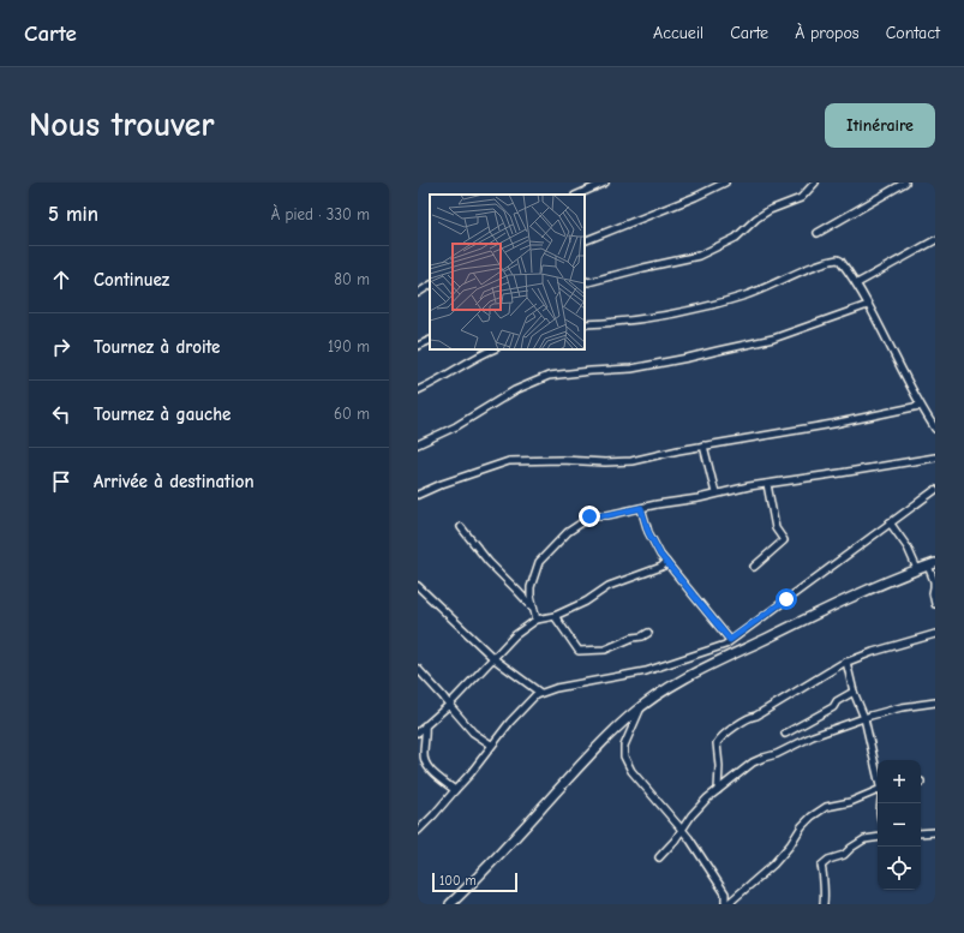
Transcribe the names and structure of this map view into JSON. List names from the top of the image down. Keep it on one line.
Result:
{"scale_bar":"100 m","page":{"header":"Carte","nav":["Accueil","Carte","À propos","Contact"],"buttons":"Itinéraire","title":"Nous trouver","heading":["5 min","À pied · 330 m"],"list":[["Continuez","80 m"],["Tournez à droite","190 m"],["Tournez à gauche","60 m"],"Arrivée à destination"],"map_buttons":["+","−"],"scale":"100 m"}}
